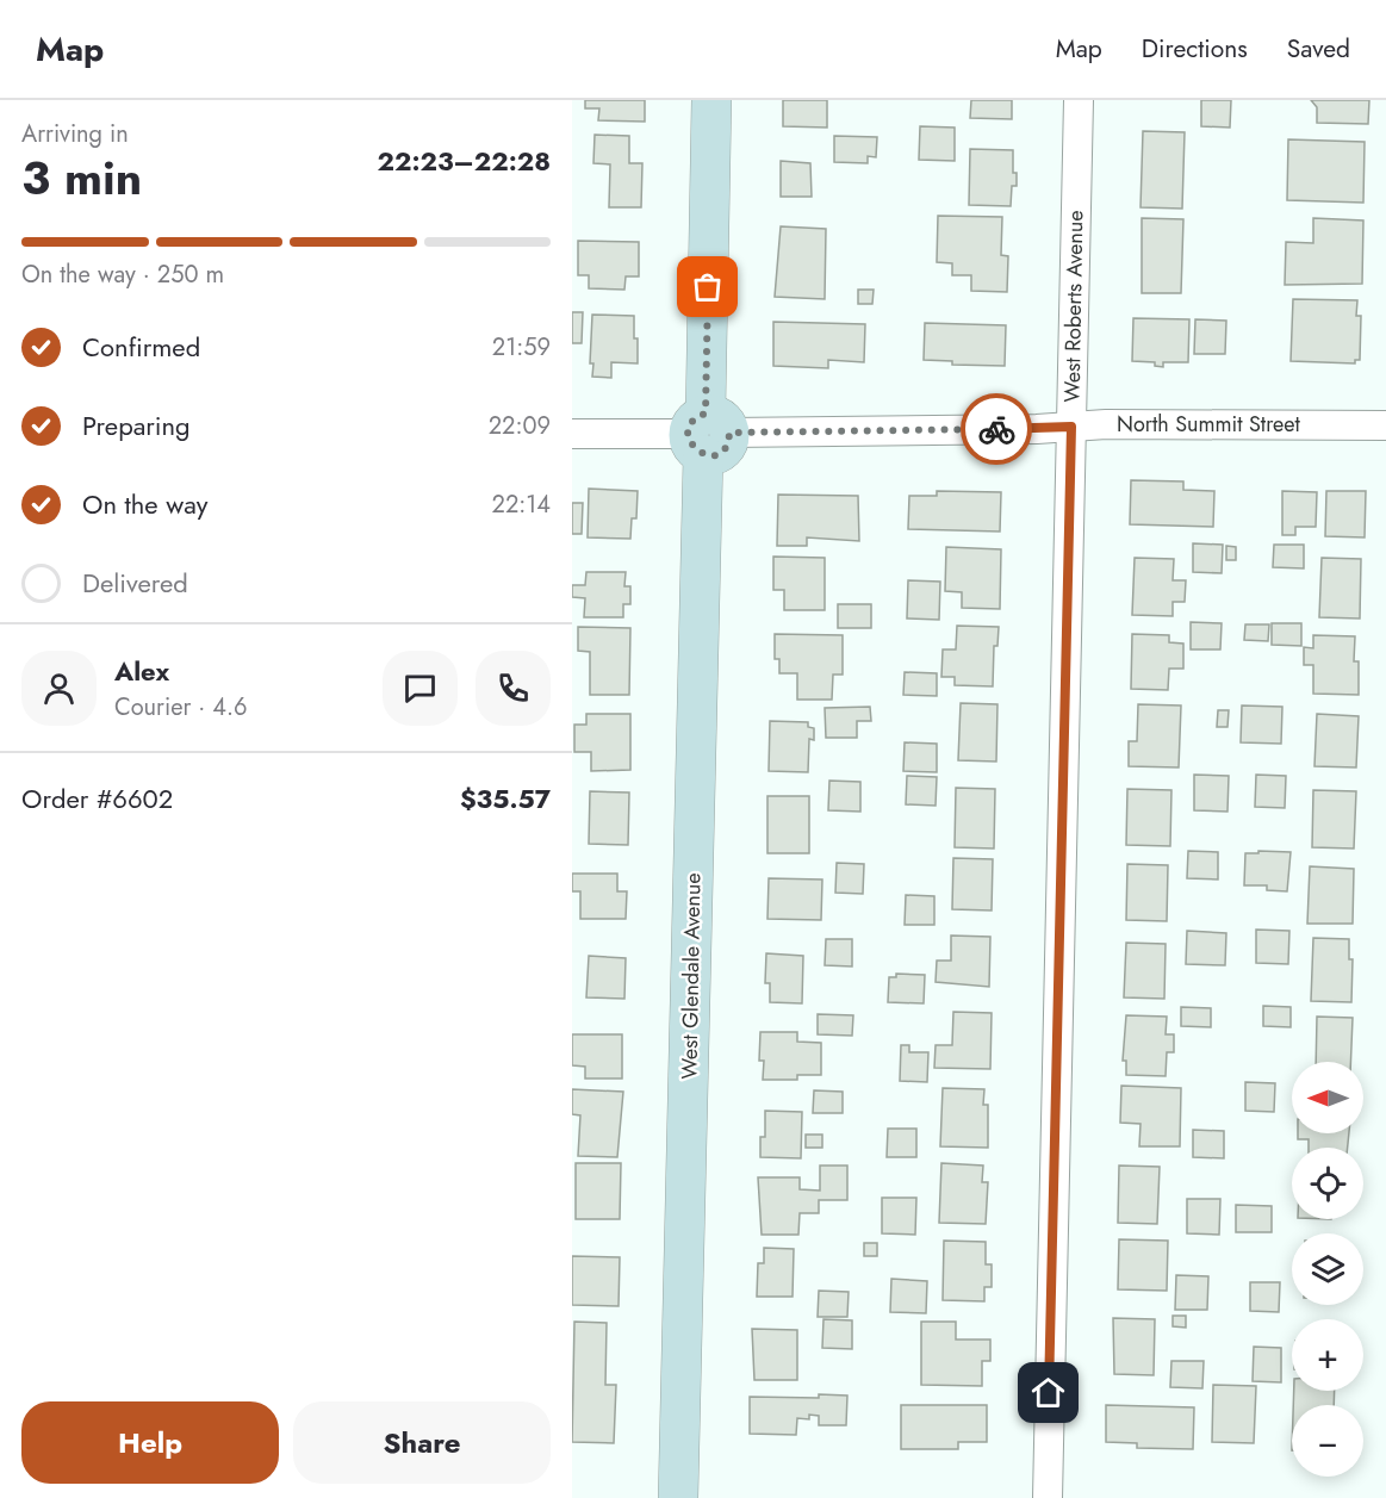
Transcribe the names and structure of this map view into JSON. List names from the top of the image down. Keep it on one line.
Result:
{"streets":{"street":["West Roberts Avenue","North Summit Street","West Glendale Avenue"]},"crossings":[["West Roberts Avenue","North Summit Street"],["North Summit Street","West Glendale Avenue"]],"north":"left","page":{"header":"Map","nav":["Map","Directions","Saved"],"heading":["3 min","Arriving in","22:23–22:28"],"panel":["Alex","Courier · 4.6","Order #6602","$35.57"],"bar":"On the way · 250 m","list":[["Confirmed","21:59"],["Preparing","22:09"],["On the way","22:14"],"Delivered"],"map_buttons":["+","−"],"buttons":["Help","Share"]}}
